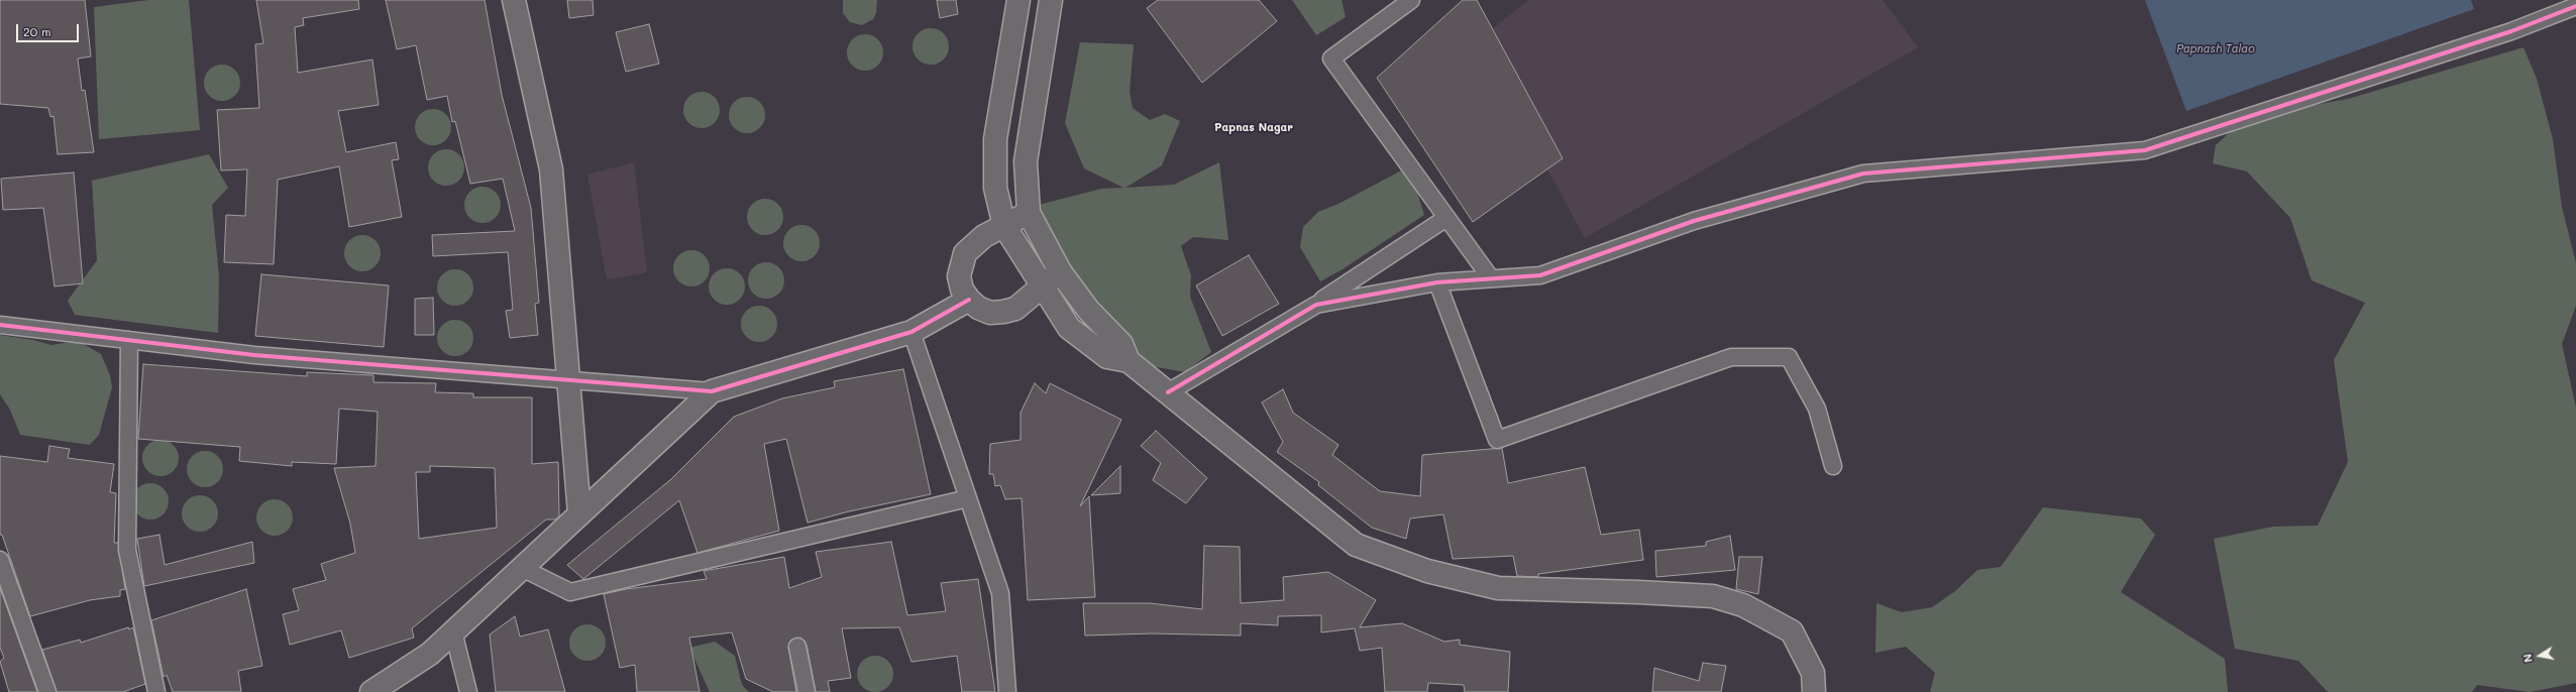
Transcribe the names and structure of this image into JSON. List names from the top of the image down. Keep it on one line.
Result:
{"districts":["Papnas Nagar"],"water":["Papnash Talao"],"scale_bar":"20 m","north":"left"}
